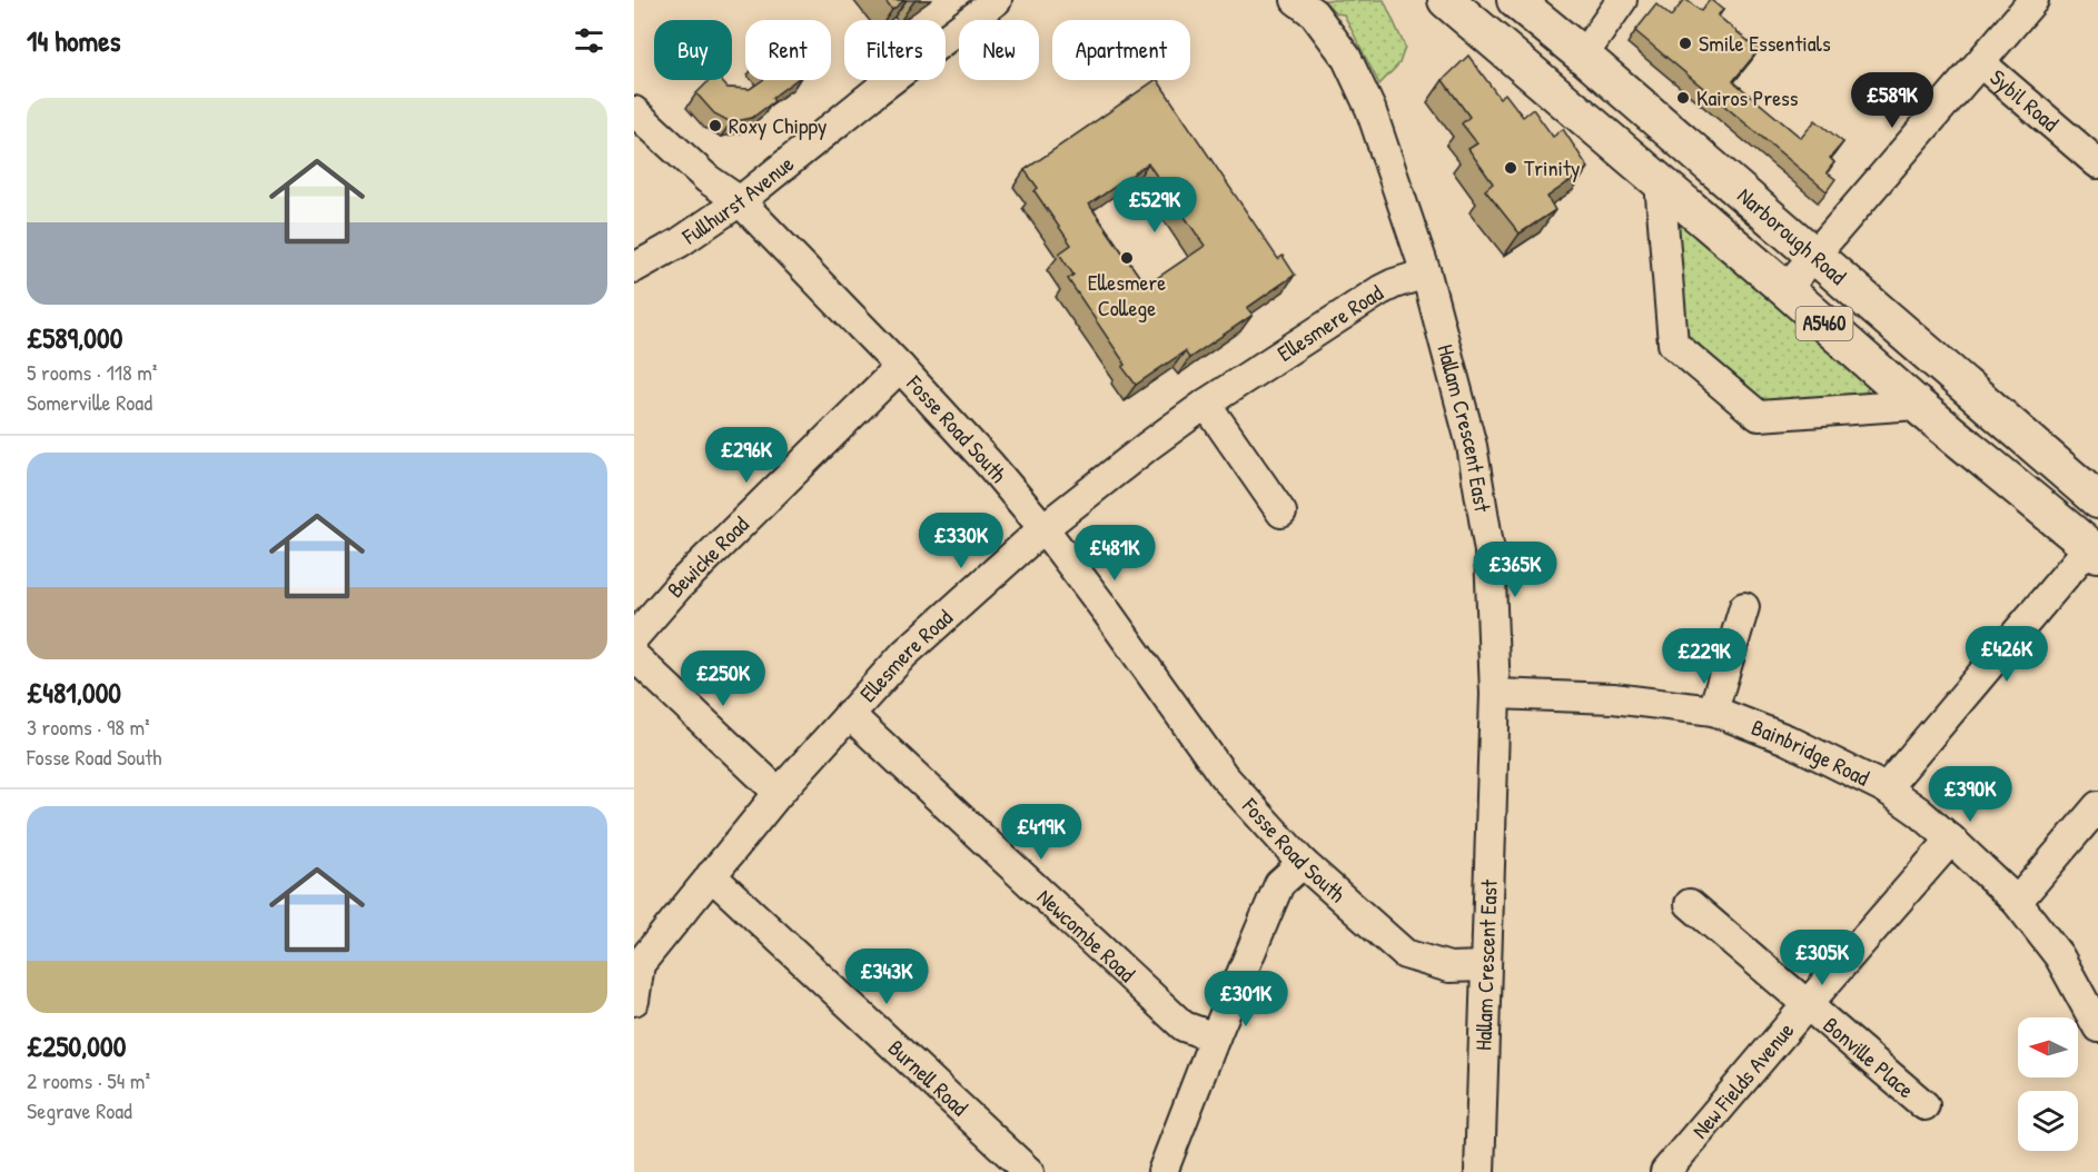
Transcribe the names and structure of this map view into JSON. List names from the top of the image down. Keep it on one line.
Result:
{"streets":{"main road":["Narborough Road","A5460"],"street":["Sybil Road","Fullhurst Avenue","Ellesmere Road","Hallam Crescent East","Fosse Road South","Bewicke Road","Bainbridge Road","Newcombe Road","Bonville Place","Burnell Road","New Fields Avenue"]},"crossings":[["Fullhurst Avenue","Fosse Road South"],["Ellesmere Road","Hallam Crescent East"],["Ellesmere Road","Fosse Road South"],["Ellesmere Road","Newcombe Road"],["Ellesmere Road","Burnell Road"],["Hallam Crescent East","Fosse Road South"],["Hallam Crescent East","Bainbridge Road"],["Fosse Road South","Bewicke Road"],["Bainbridge Road","New Fields Avenue"],["Bonville Place","New Fields Avenue"]],"places":["Smile Essentials","Kairos Press","Roxy Chippy","Trinity","Ellesmere College"],"north":"left","page":{"heading":"14 homes","chip":["Buy","Rent","Filters","New","Apartment"],"price":["£589K","£529K","£296K","£330K","£481K","£365K","£426K","£229K","£250K","£390K","£419K","£305K","£343K","£301K"],"list":[{"name":"£589,000","note":"5 rooms · 118 m² · Somerville Road"},{"name":"£481,000","note":"3 rooms · 98 m² · Fosse Road South"},{"name":"£250,000","note":"2 rooms · 54 m² · Segrave Road"}]}}
